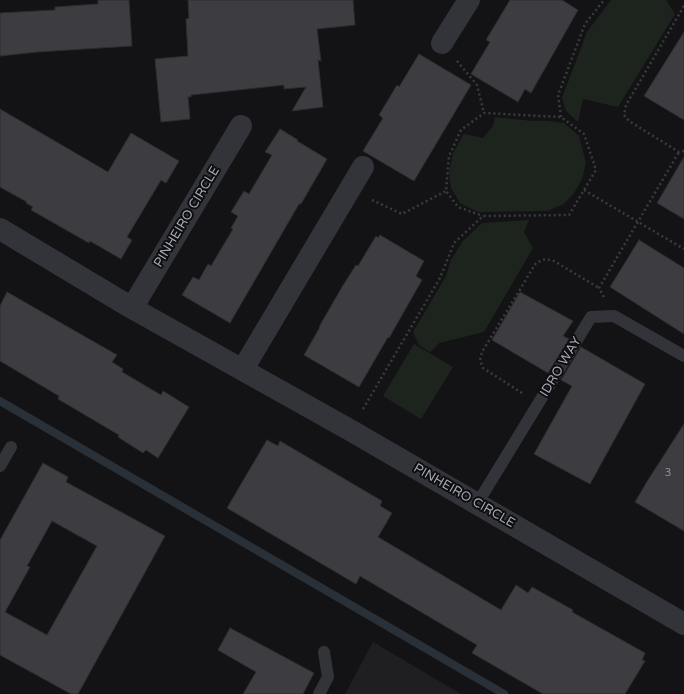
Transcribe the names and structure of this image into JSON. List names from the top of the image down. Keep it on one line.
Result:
{"streets":{"street":["PINHEIRO CIRCLE"],"lane":["IDRO WAY"]},"crossings":[["PINHEIRO CIRCLE","IDRO WAY"]],"house_numbers":["3"]}
